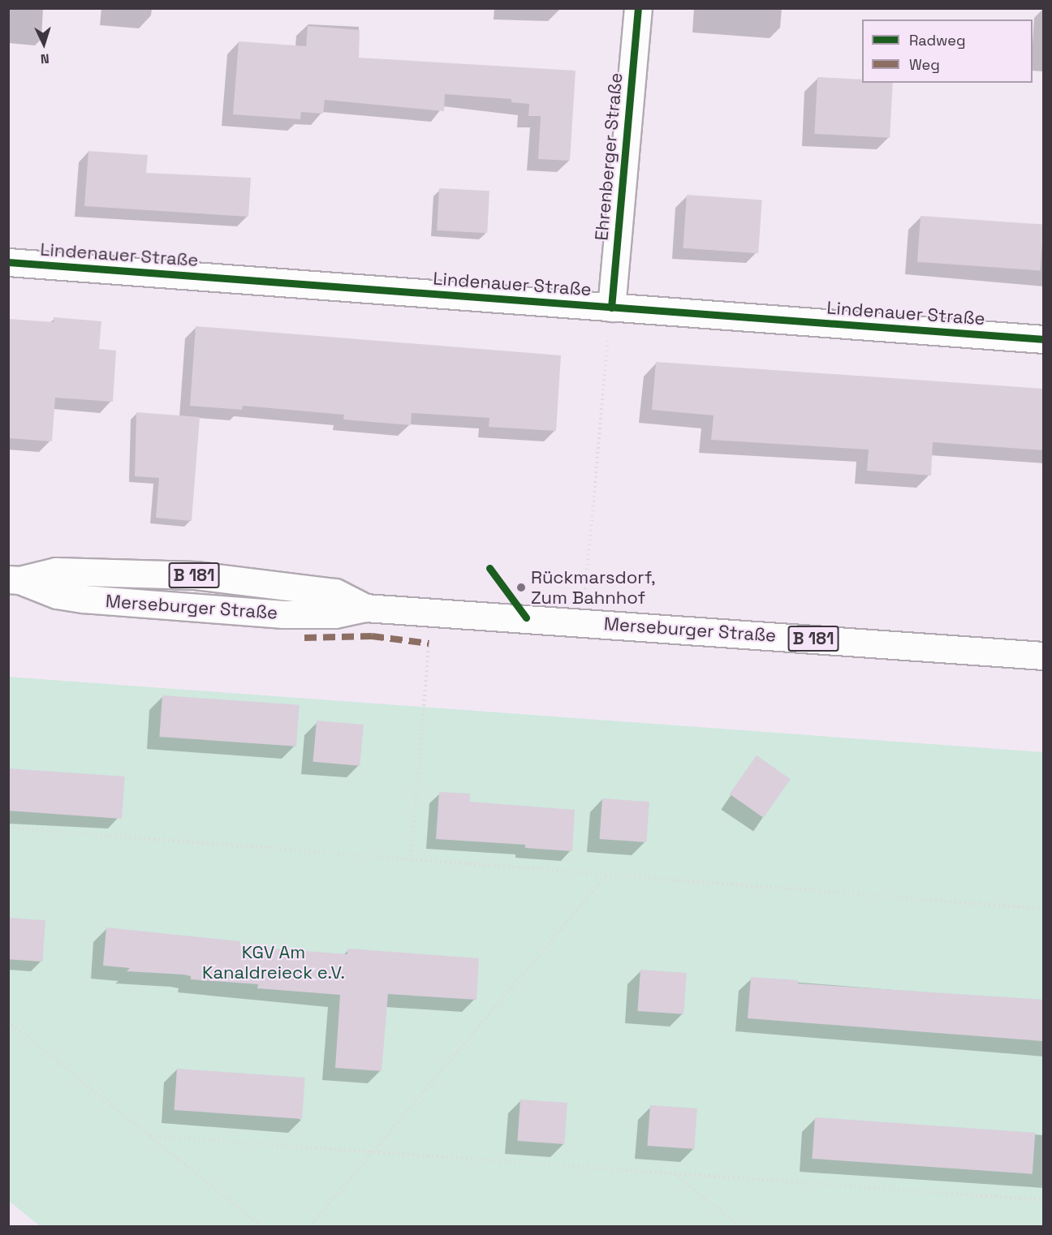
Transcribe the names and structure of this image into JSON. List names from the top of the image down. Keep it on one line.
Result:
{"streets":{"street":["Ehrenberger Straße","Lindenauer Straße","B 181","Merseburger Straße"]},"crossings":[["Ehrenberger Straße","Lindenauer Straße"]],"parks":["KGV Am Kanaldreieck e.V."],"places":["Rückmarsdorf, Zum Bahnhof"],"legend":["Radweg","Weg"],"north":"bottom"}
